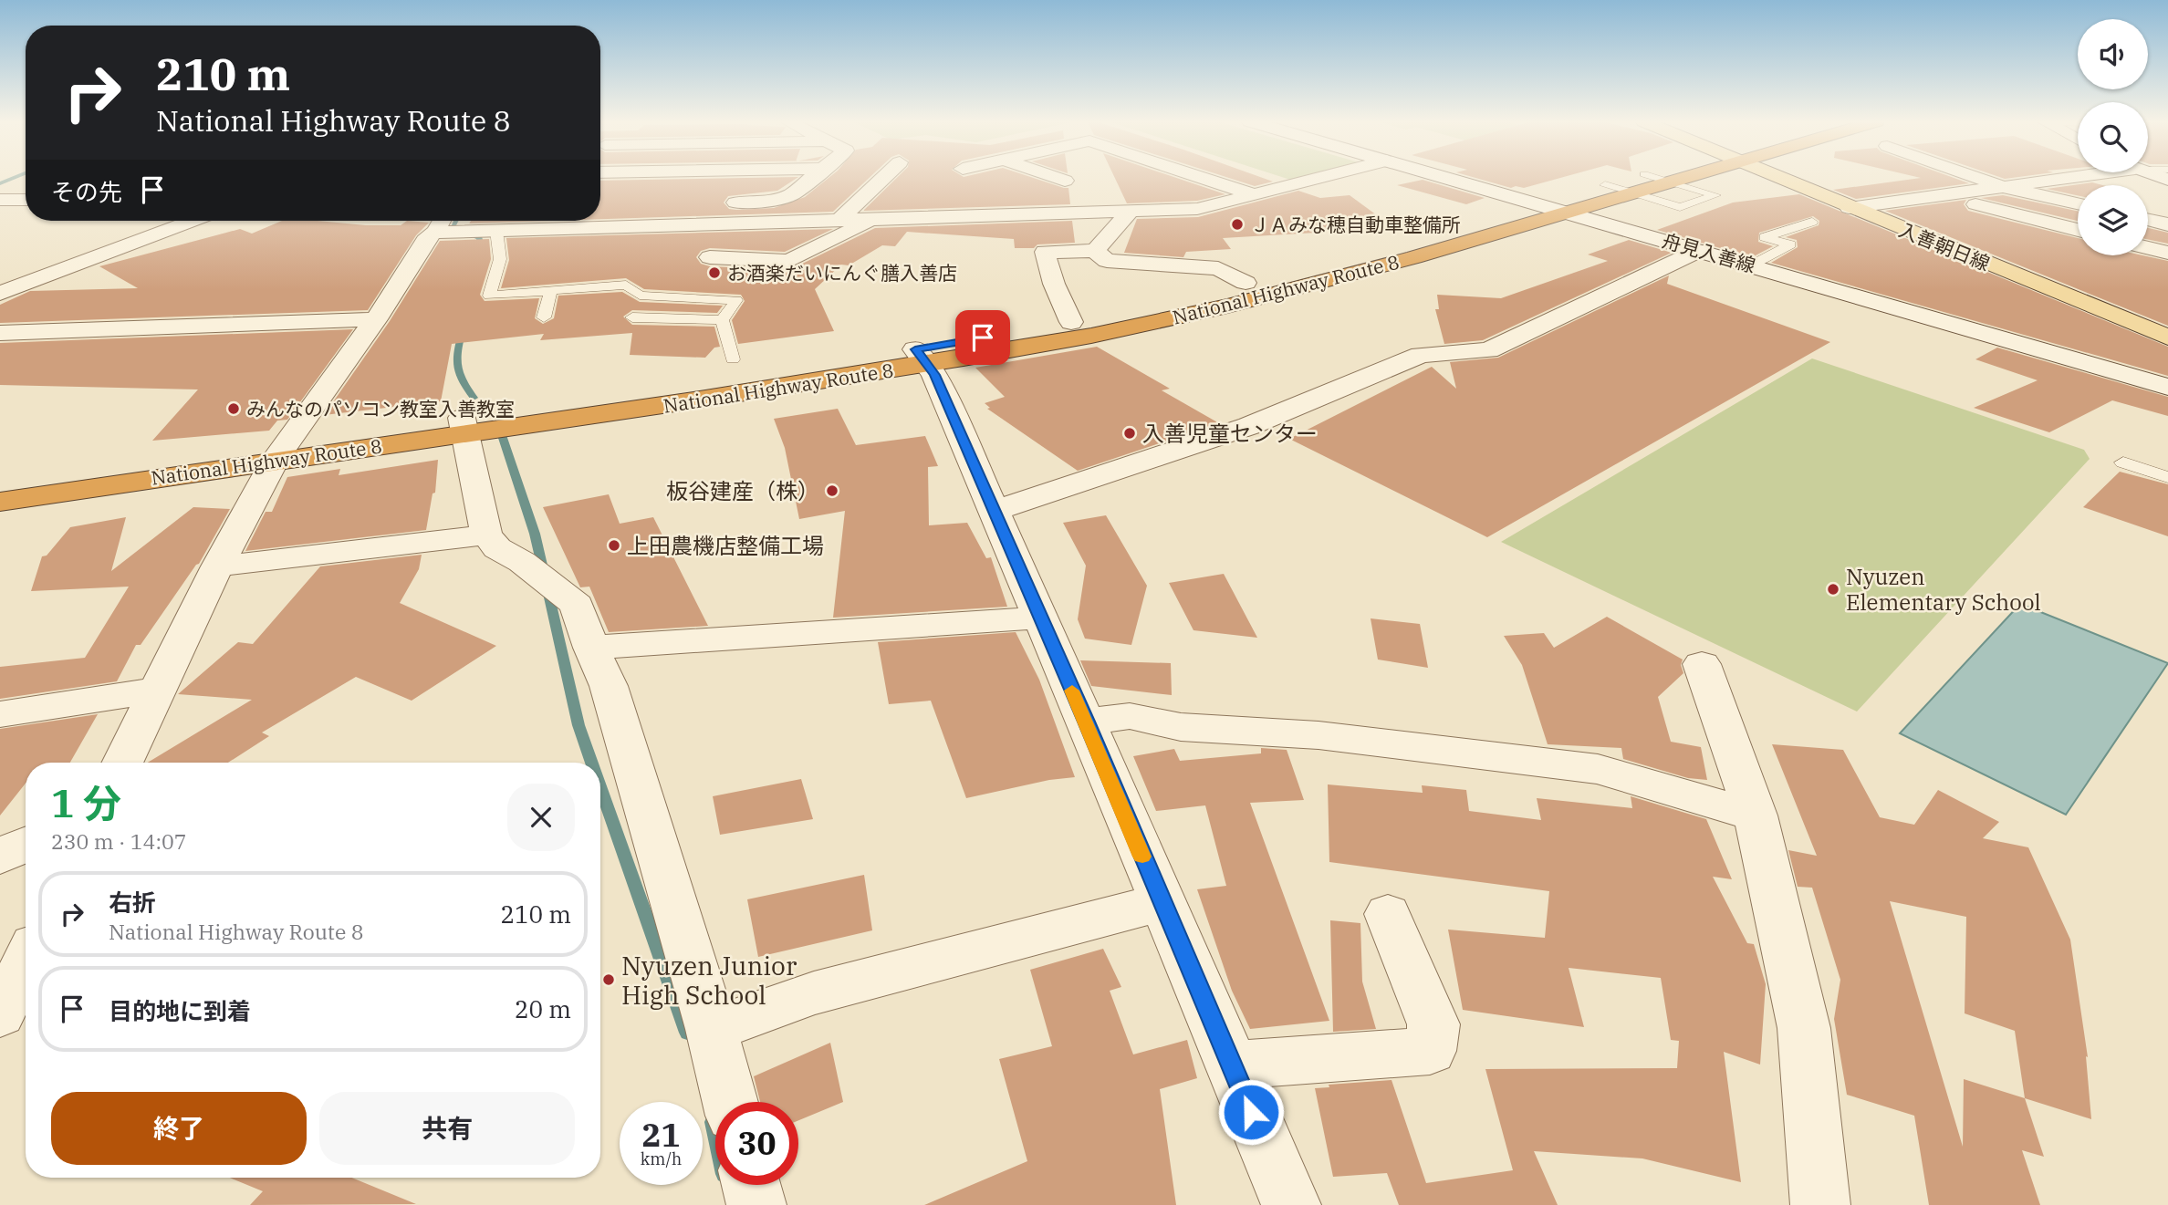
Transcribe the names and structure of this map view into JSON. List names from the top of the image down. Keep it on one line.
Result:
{"streets":{"highway":["National Highway Route 8"],"main road":["入善朝日線"],"street":["舟見入善線"]},"crossings":[["舟見入善線","National Highway Route 8"]],"places":["ＪＡみな穂自動車整備所","お酒楽だいにんぐ膳入善店","みんなのパソコン教室入善教室","入善児童センター","板谷建産（株）","上田農機店整備工場","Nyuzen Elementary School","Nyuzen Junior High School"],"page":{"turn":["210 m","National Highway Route 8"],"then":"その先","heading":["1 分","230 m · 14:07"],"list":[{"name":"右折","note":"National Highway Route 8","value":"210 m"},{"name":"目的地に到着","value":"20 m"}],"buttons":["終了","共有"],"speed":"21 km/h","limit":"30"}}
